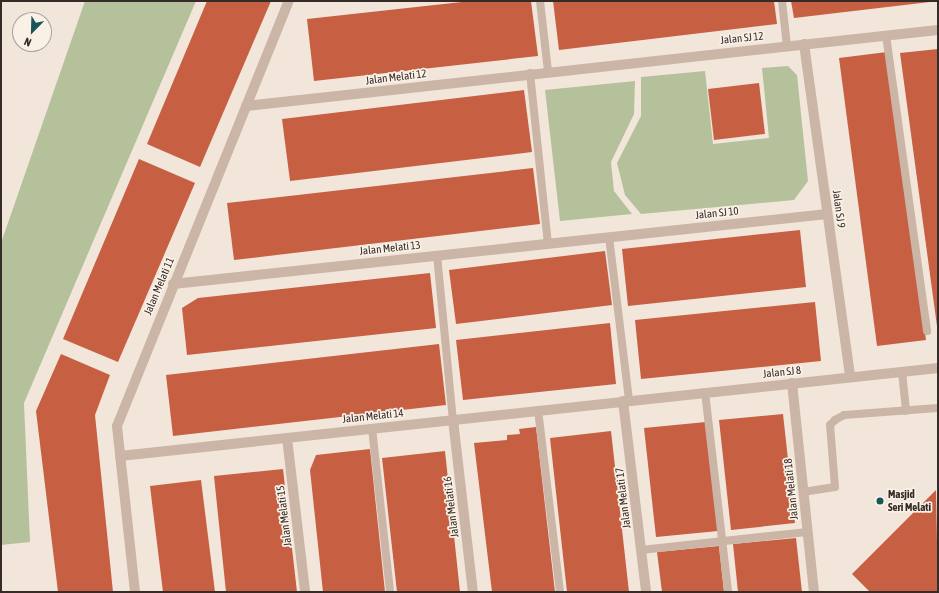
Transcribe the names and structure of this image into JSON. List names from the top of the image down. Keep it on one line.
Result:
{"streets":{"street":["Jalan SJ 12","Jalan Melati 12","Jalan SJ 9","Jalan SJ 10","Jalan Melati 13","Jalan Melati 11","Jalan SJ 8","Jalan Melati 14","Jalan Melati 18","Jalan Melati 17","Jalan Melati 16","Jalan Melati 15"]},"crossings":[["Jalan SJ 12","Jalan Melati 12"],["Jalan SJ 12","Jalan SJ 9"],["Jalan Melati 12","Jalan Melati 11"],["Jalan SJ 9","Jalan SJ 10"],["Jalan SJ 9","Jalan SJ 8"],["Jalan SJ 10","Jalan Melati 13"],["Jalan Melati 13","Jalan Melati 11"],["Jalan Melati 11","Jalan Melati 14"],["Jalan SJ 8","Jalan Melati 14"],["Jalan SJ 8","Jalan Melati 18"],["Jalan SJ 8","Jalan Melati 17"],["Jalan Melati 14","Jalan Melati 17"],["Jalan Melati 14","Jalan Melati 16"],["Jalan Melati 14","Jalan Melati 15"]],"places":["Masjid Seri Melati"],"north":"bottom left"}
